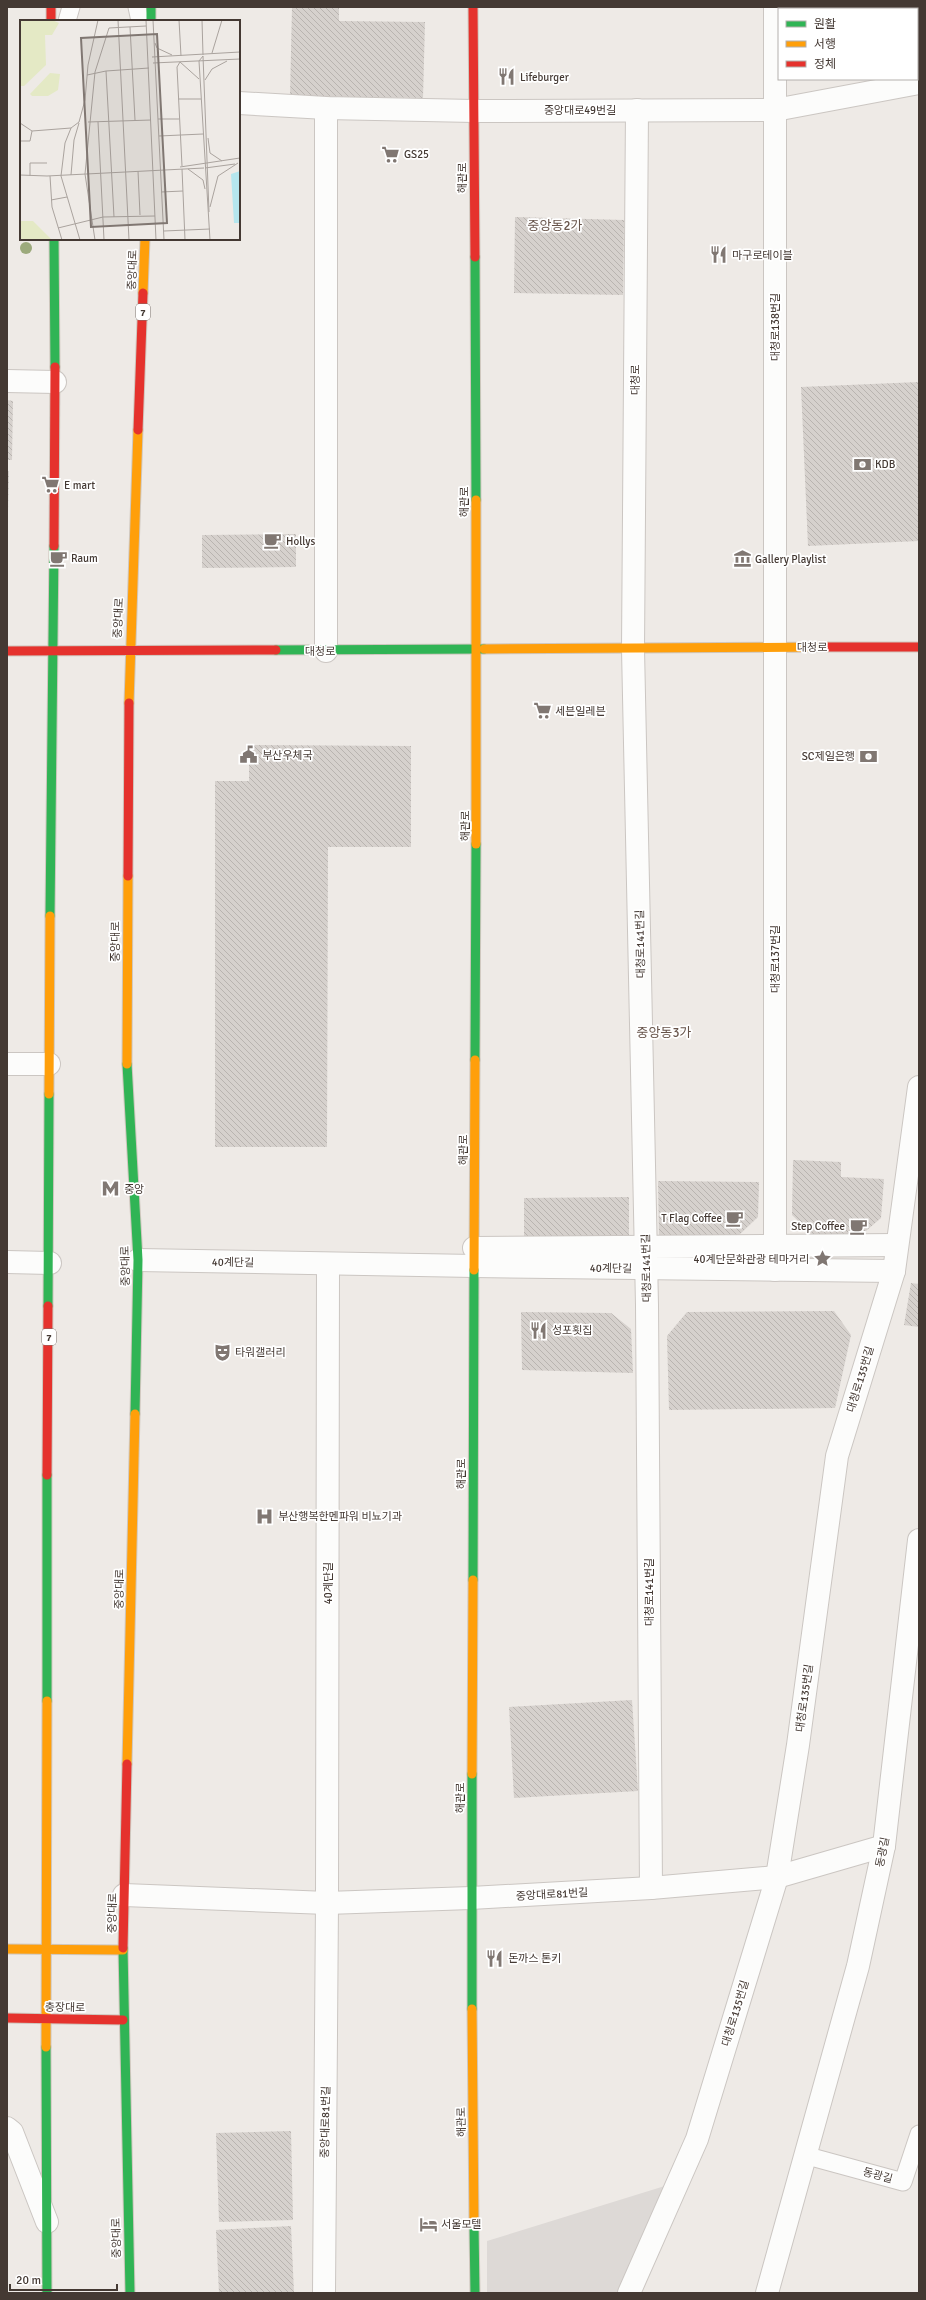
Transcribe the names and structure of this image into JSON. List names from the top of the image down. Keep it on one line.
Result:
{"streets":{"main road":["해관로","중앙대로","7","대청로","충장대로"],"street":["중앙대로49번길","대청로138번길","대청로141번길","대청로137번길","40계단길","대청로135번길","동광길","중앙대로81번길"]},"crossings":[["중앙대로49번길","해관로"],["중앙대로49번길","대청로138번길"],["중앙대로49번길","대청로"],["해관로","대청로"],["해관로","40계단길"],["해관로","중앙대로81번길"],["중앙대로","대청로"],["중앙대로","40계단길"],["중앙대로","중앙대로81번길"],["중앙대로","충장대로"],["7","대청로"],["7","충장대로"],["대청로138번길","대청로"],["대청로138번길","대청로137번길"],["대청로","대청로141번길"],["대청로","대청로137번길"],["대청로141번길","40계단길"],["대청로141번길","중앙대로81번길"],["대청로137번길","40계단길"],["40계단길","대청로135번길"],["40계단길","중앙대로81번길"],["대청로135번길","중앙대로81번길"],["동광길","중앙대로81번길"]],"districts":["중앙동2가","중앙동3가"],"places":{"restaurant":["Lifeburger","마구로테이블","성포횟집","돈까스 톤키"],"supermarket":["GS25","E mart","세븐일레븐"],"bank":["KDB","SC제일은행"],"cafe":["Hollys","Raum","T Flag Coffee","Step Coffee"],"museum":["Gallery Playlist"],"public building":["부산우체국"],"metro station":["중앙"],"place":["40계단문화관광 테마거리"],"theatre":["타워갤러리"],"hospital":["부산행복한멘파워 비뇨기과"],"hotel":["서울모텔"]},"legend":["원활","서행","정체"],"scale_bar":"20 m"}
